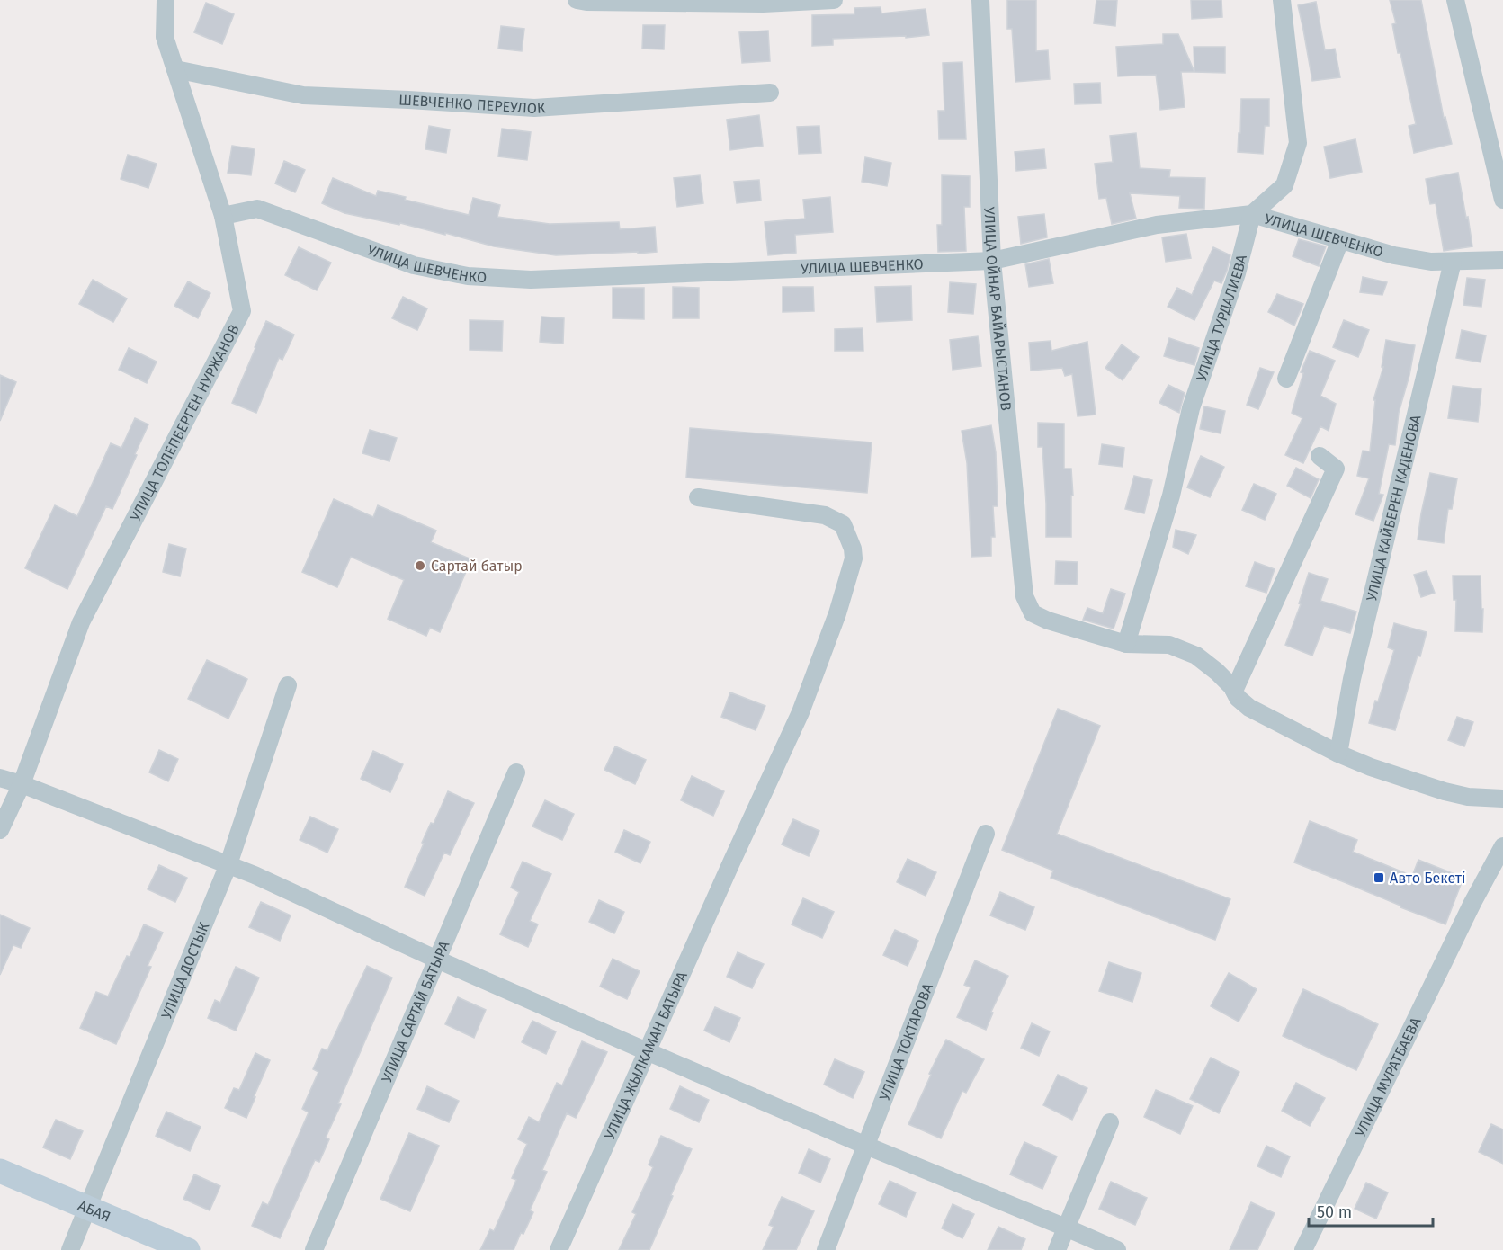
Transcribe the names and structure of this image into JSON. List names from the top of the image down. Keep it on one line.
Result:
{"streets":{"street":["ШЕВЧЕНКО ПЕРЕУЛОК","УЛИЦА ШЕВЧЕНКО","УЛИЦА ОЙНАР БАЙАРЫСТАНОВ","УЛИЦА ТУРДАЛИЕВА","УЛИЦА ТОЛЕПБЕРГЕН НУРЖАНОВ","УЛИЦА КАЙБЕРЕН КАДЕНОВА","УЛИЦА ДОСТЫК","УЛИЦА САРТАЙ БАТЫРА","УЛИЦА ТОКТАРОВА","УЛИЦА ЖЫЛКАМАН БАТЫРА","УЛИЦА МУРАТБАЕВА","АБАЯ"]},"crossings":[["ШЕВЧЕНКО ПЕРЕУЛОК","УЛИЦА ТОЛЕПБЕРГЕН НУРЖАНОВ"],["УЛИЦА ШЕВЧЕНКО","УЛИЦА ОЙНАР БАЙАРЫСТАНОВ"],["УЛИЦА ШЕВЧЕНКО","УЛИЦА ТУРДАЛИЕВА"],["УЛИЦА ШЕВЧЕНКО","УЛИЦА ТОЛЕПБЕРГЕН НУРЖАНОВ"],["УЛИЦА ШЕВЧЕНКО","УЛИЦА КАЙБЕРЕН КАДЕНОВА"],["УЛИЦА ОЙНАР БАЙАРЫСТАНОВ","УЛИЦА ТУРДАЛИЕВА"],["УЛИЦА ДОСТЫК","АБАЯ"]],"places":{"other":["Сартай батыр"],"transit":["Авто Бекетi"]},"scale_bar":"50 m"}
